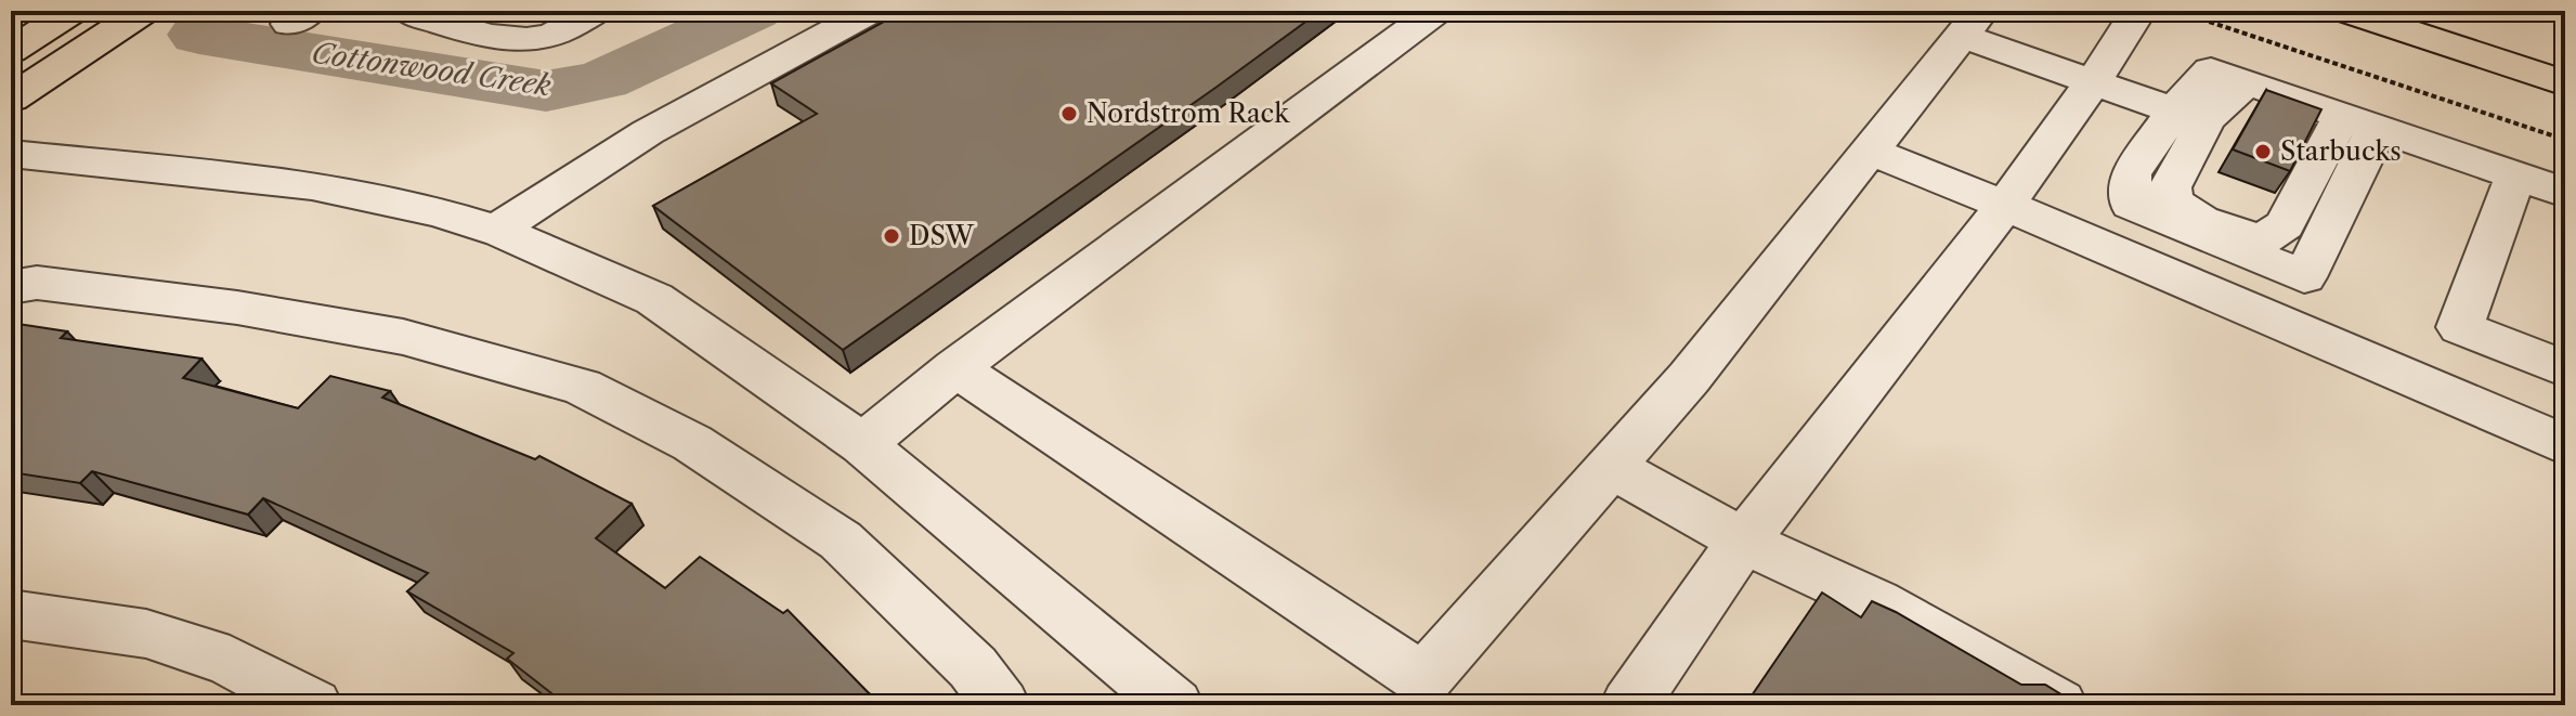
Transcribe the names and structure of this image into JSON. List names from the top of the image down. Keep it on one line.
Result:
{"water":["Cottonwood Creek"],"places":["Nordstrom Rack","Starbucks","DSW"]}
